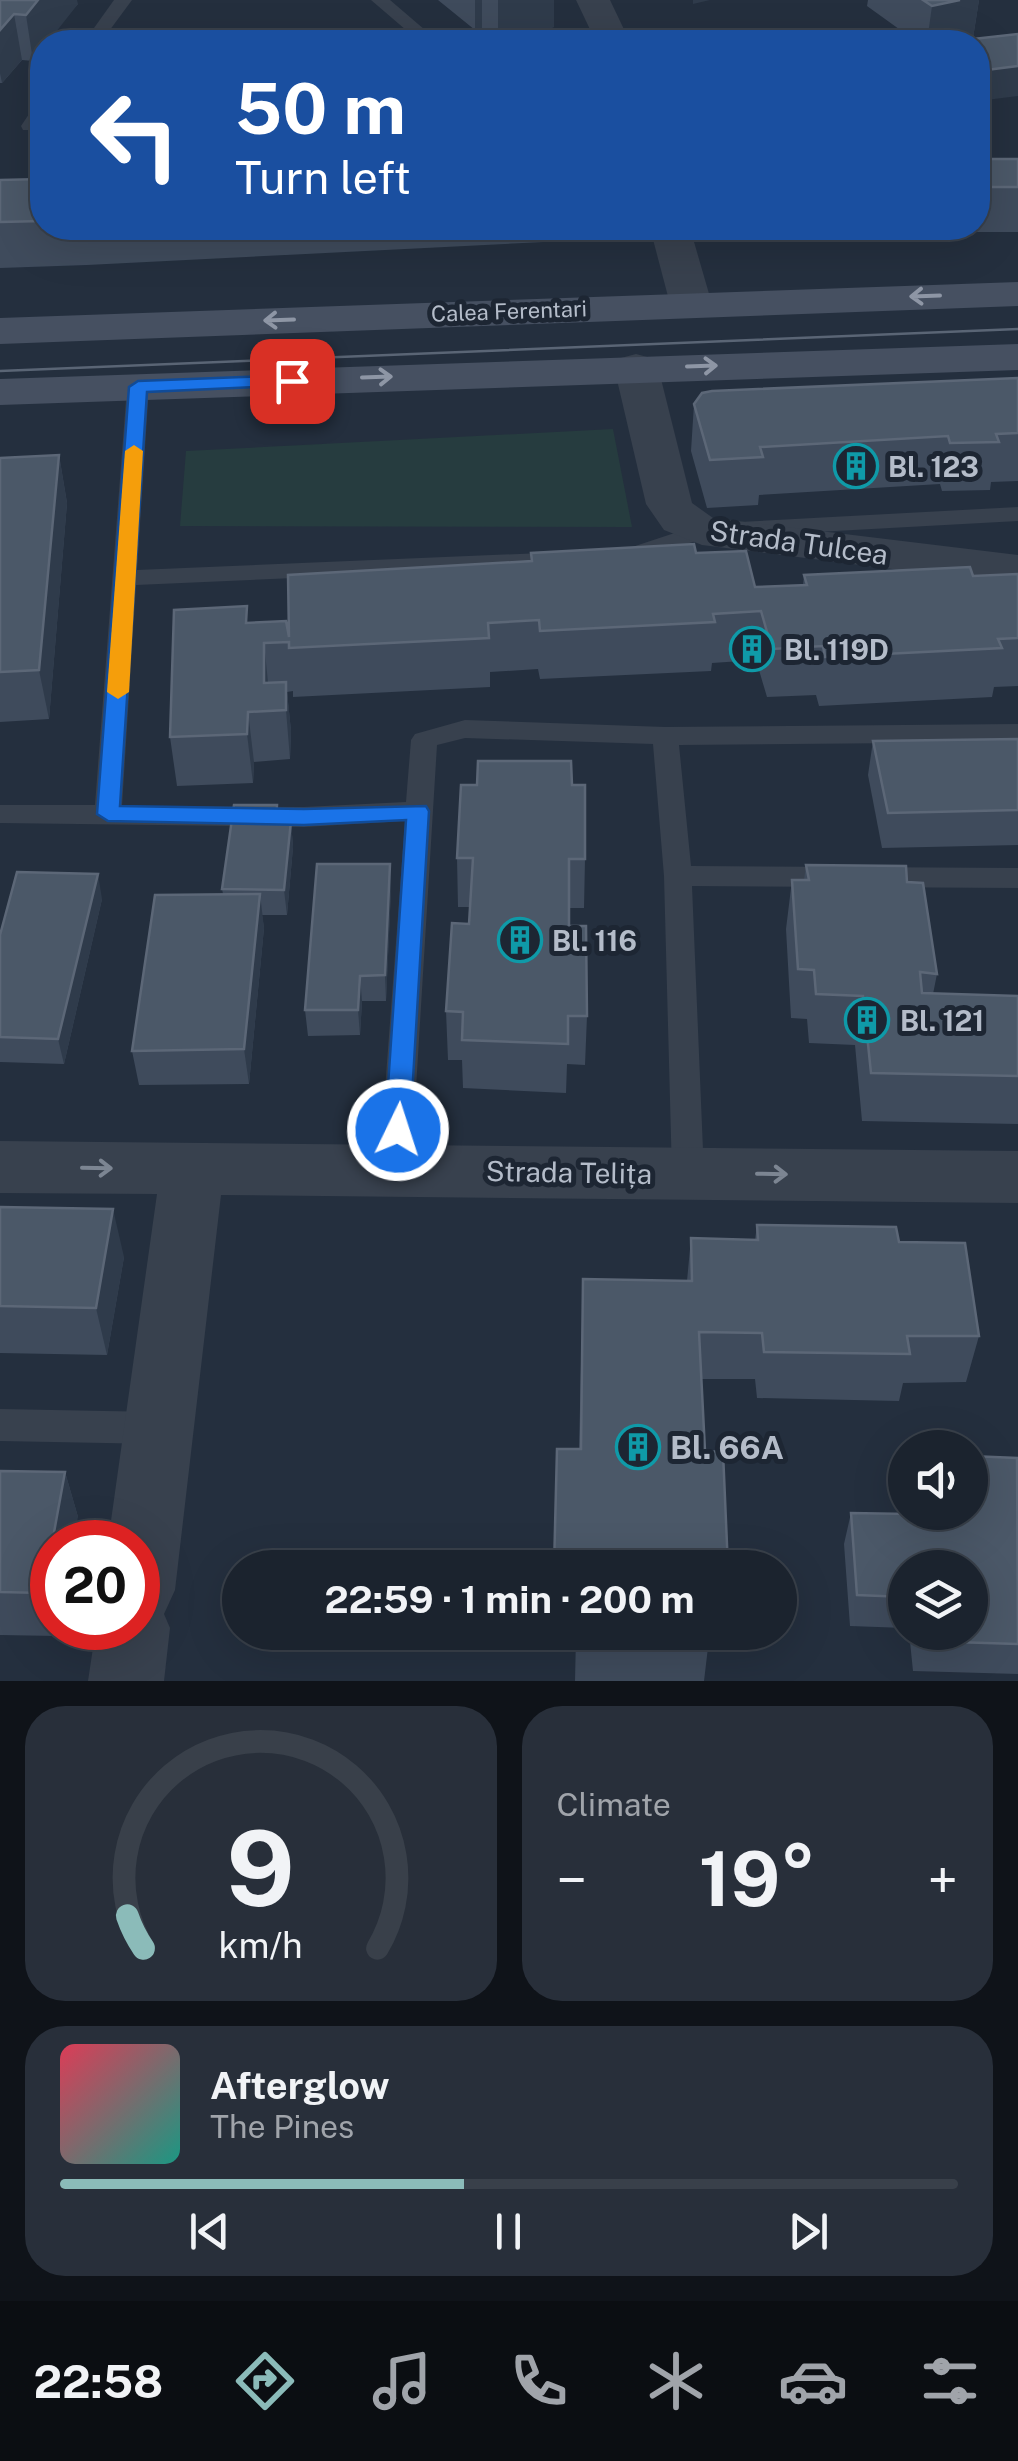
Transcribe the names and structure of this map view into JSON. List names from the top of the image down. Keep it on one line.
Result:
{"streets":{"main road":["Calea Ferentari"],"street":["Strada Tulcea","Strada Telița"]},"one_way":["Strada Telița"],"places":{"building":["Bl. 123","Bl. 119D","Bl. 116","Bl. 121","Bl. 66A"]},"page":{"turn":["50 m","Turn left"],"limit":"20","trip":"22:59 · 1 min · 200 m","tile":"Climate","heat":["−","19°","+"],"song":["Afterglow","The Pines"],"tabs":"22:58","gauge":["9","km/h"]}}
